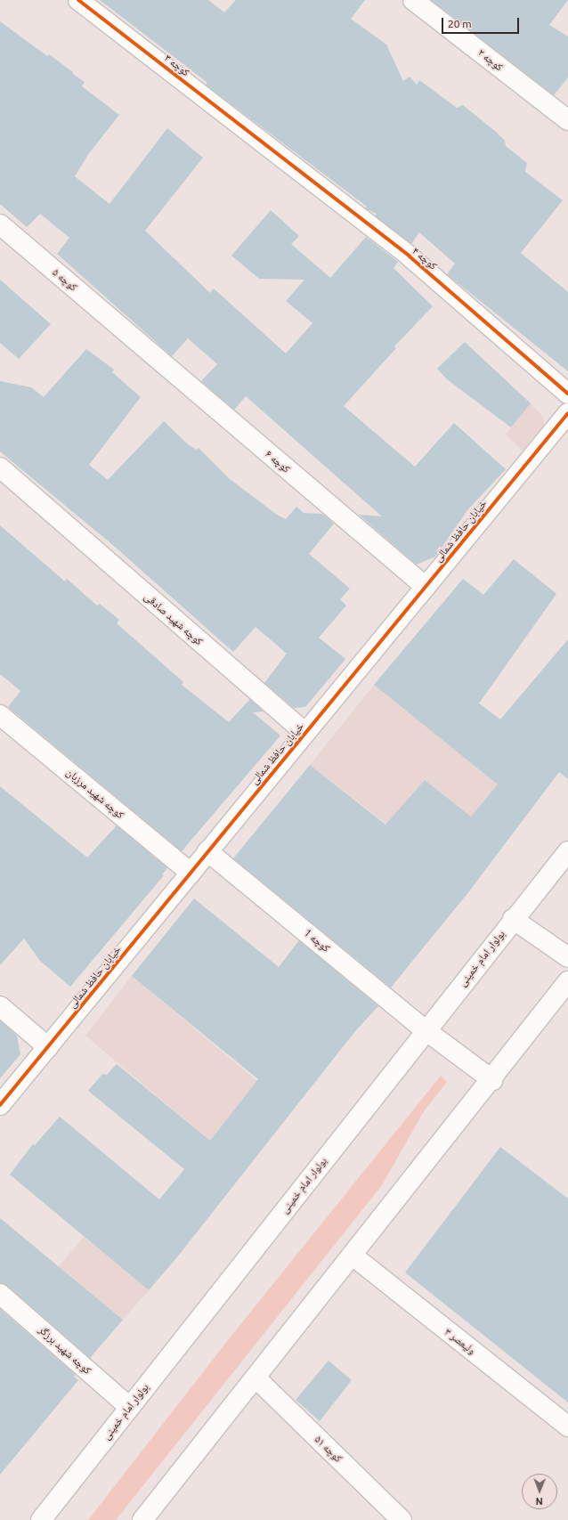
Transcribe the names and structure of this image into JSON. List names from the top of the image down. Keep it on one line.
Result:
{"streets":{"street":["کوچه ۲","کوچه ۳","کوچه ۴","کوچه ۵","کوچه ۶","خیابان حافظ شمالی","کوچه شهید صادقی","کوچه شهید مرزبان","کوچه 1","بولوار امام خمینی","ولیعصر ۳","کوچه شهید برزگر","کوچه ۵۱"]},"crossings":[["کوچه ۳","کوچه ۴"],["کوچه ۵","کوچه ۶"],["کوچه ۶","خیابان حافظ شمالی"],["خیابان حافظ شمالی","کوچه شهید صادقی"],["خیابان حافظ شمالی","کوچه شهید مرزبان"],["خیابان حافظ شمالی","کوچه 1"],["کوچه 1","بولوار امام خمینی"],["بولوار امام خمینی","کوچه شهید برزگر"]],"scale_bar":"20 m","north":"bottom"}
